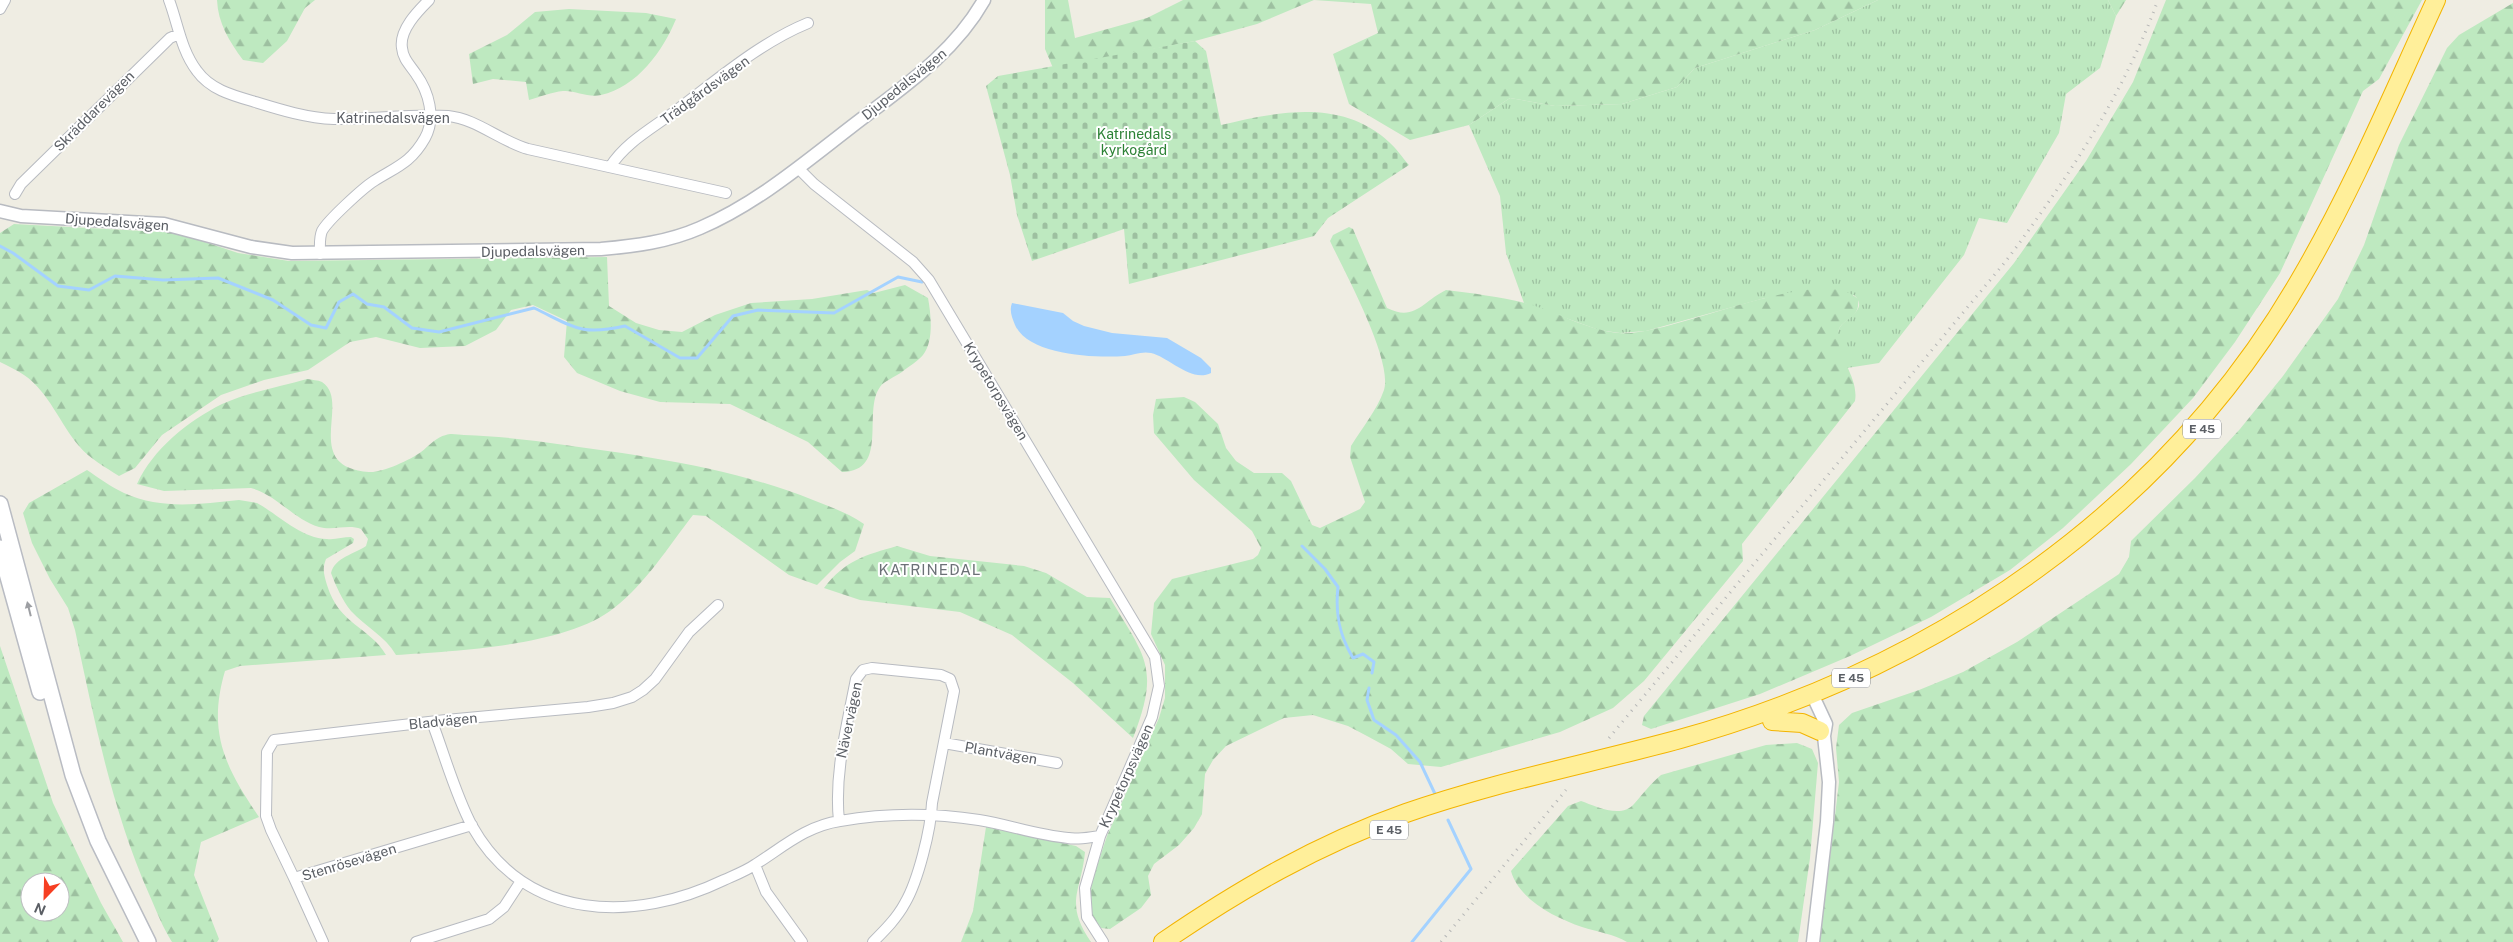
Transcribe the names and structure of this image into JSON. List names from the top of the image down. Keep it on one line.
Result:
{"streets":{"highway":["E 45"],"street":["Djupedalsvägen","Trädgårdsvägen","Skräddarevägen","Katrinedalsvägen","Krypetorpsvägen","Nävervägen","Bladvägen","Plantvägen","Stenrösevägen"]},"crossings":[["Djupedalsvägen","Krypetorpsvägen"],["Trädgårdsvägen","Katrinedalsvägen"],["Skräddarevägen","Katrinedalsvägen"],["Krypetorpsvägen","Nävervägen"],["Krypetorpsvägen","Bladvägen"],["Krypetorpsvägen","Stenrösevägen"],["Nävervägen","Plantvägen"],["Bladvägen","Stenrösevägen"]],"districts":["KATRINEDAL"],"parks":["Katrinedals kyrkogård"],"north":"bottom left"}
